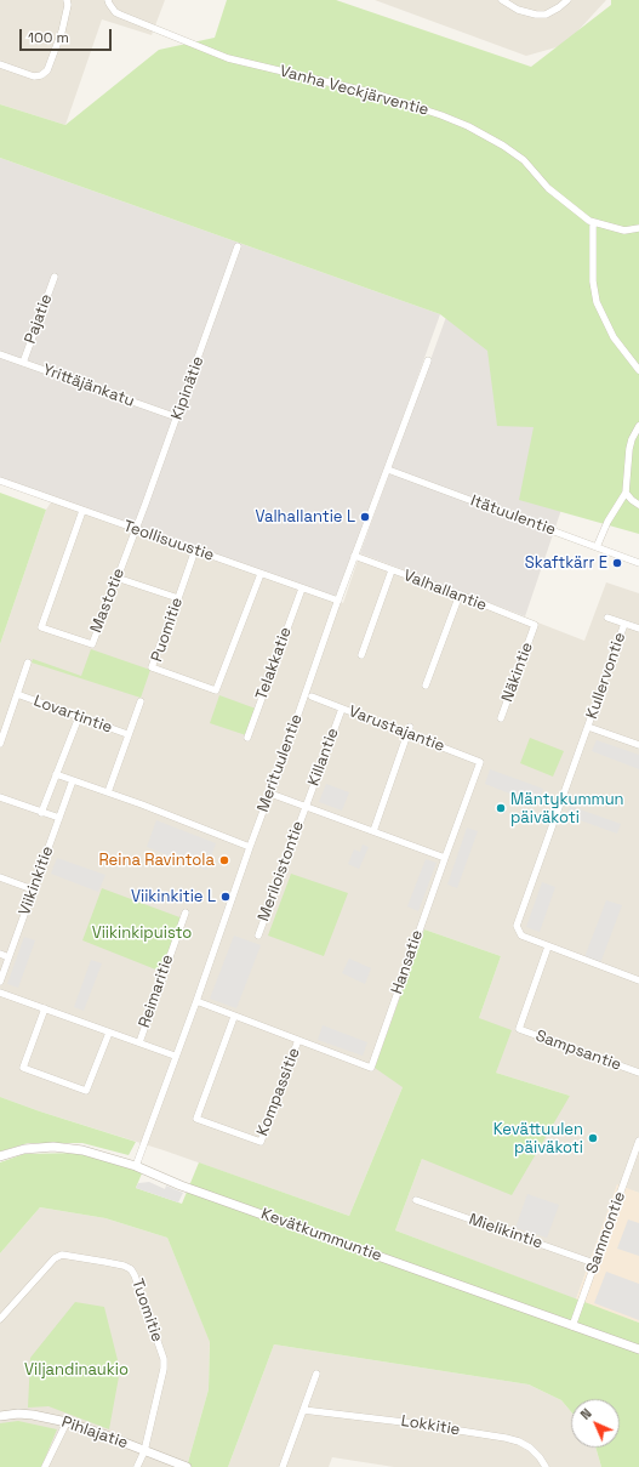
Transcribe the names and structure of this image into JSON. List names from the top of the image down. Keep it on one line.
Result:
{"streets":{"street":["Vanha Veckjärventie","Pajatie","Yrittäjänkatu","Kipinätie","Itätuulentie","Teollisuustie","Valhallantie","Mastotie","Puomitie","Telakkatie","Näkintie","Kullervontie","Lovartintie","Varustajantie","Killantie","Merituulentie","Meriloistontie","Viikinkitie","Hansatie","Reimaritie","Sampsantie","Kompassitie","Mielikintie","Sammontie","Kevätkummuntie","Tuomitie","Lokkitie","Pihlajatie"]},"crossings":[["Pajatie","Yrittäjänkatu"],["Yrittäjänkatu","Kipinätie"],["Kipinätie","Teollisuustie"],["Kipinätie","Mastotie"],["Itätuulentie","Merituulentie"],["Teollisuustie","Mastotie"],["Teollisuustie","Puomitie"],["Teollisuustie","Telakkatie"],["Teollisuustie","Merituulentie"],["Valhallantie","Näkintie"],["Valhallantie","Merituulentie"],["Kullervontie","Sampsantie"],["Varustajantie","Killantie"],["Varustajantie","Hansatie"],["Killantie","Meriloistontie"],["Merituulentie","Hansatie"],["Merituulentie","Kevätkummuntie"],["Hansatie","Kompassitie"],["Mielikintie","Sammontie"],["Sammontie","Kevätkummuntie"],["Tuomitie","Pihlajatie"]],"parks":["Viikinkipuisto","Viljandinaukio"],"places":["Valhallantie L","Skaftkärr E","Mäntykummun päiväkoti","Reina Ravintola","Viikinkitie L","Kevättuulen päiväkoti"],"scale_bar":"100 m","north":"top left"}
